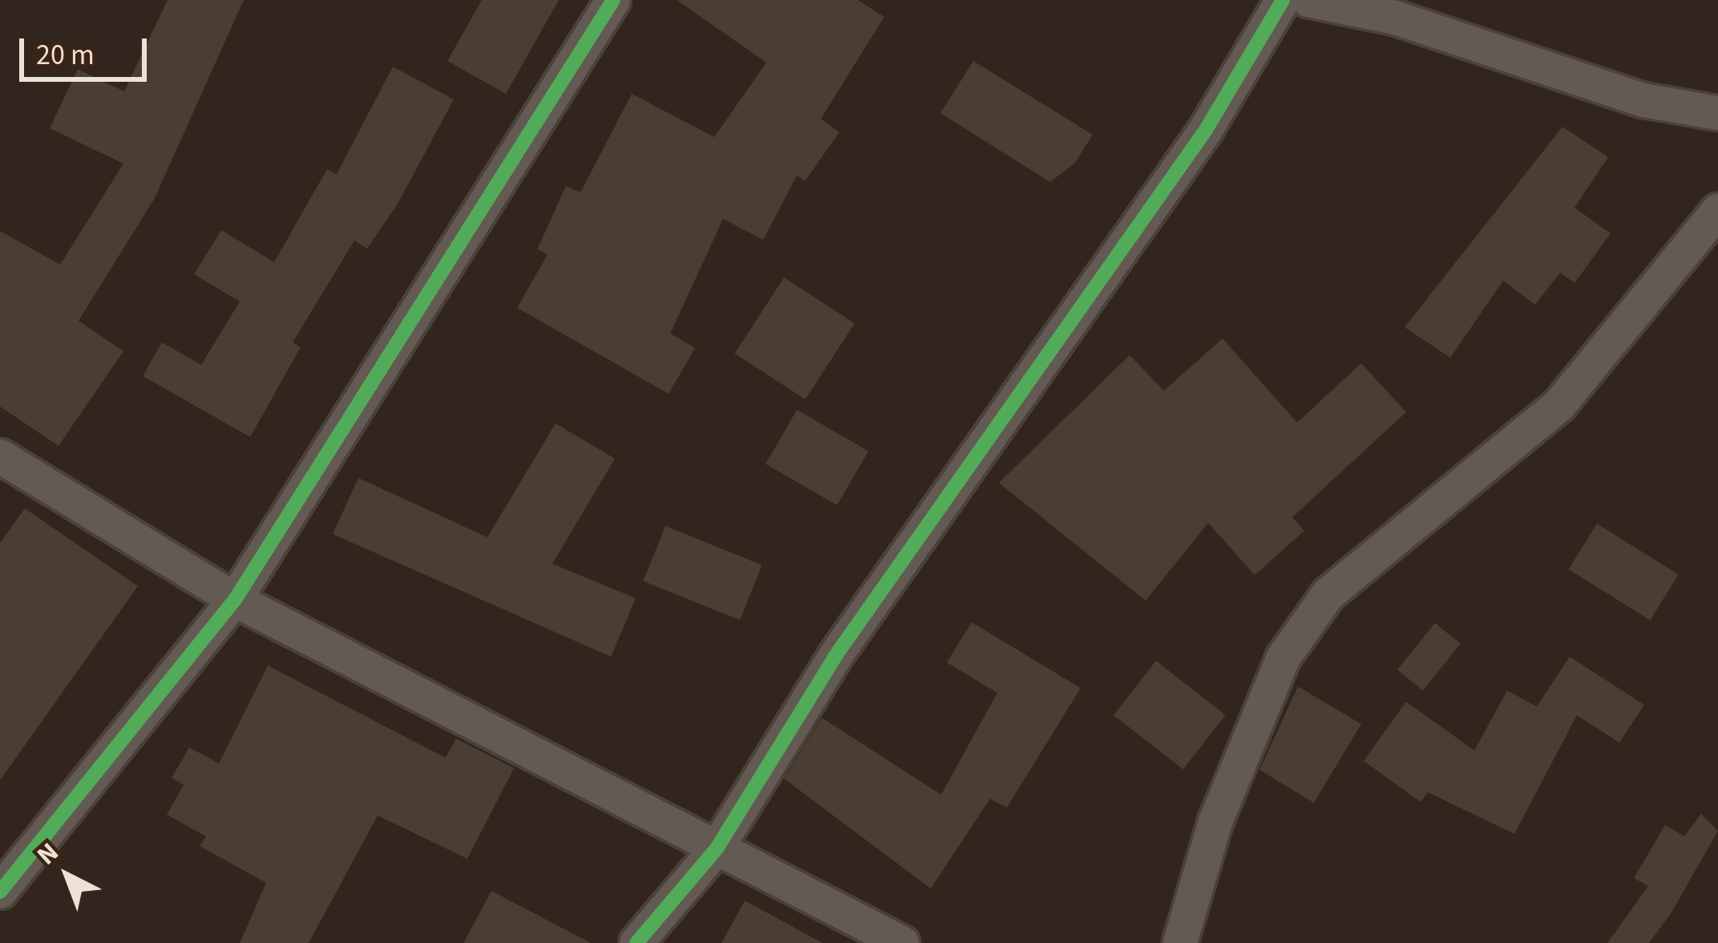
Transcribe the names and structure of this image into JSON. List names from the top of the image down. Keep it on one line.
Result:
{"scale_bar":"20 m","north":"top left"}
